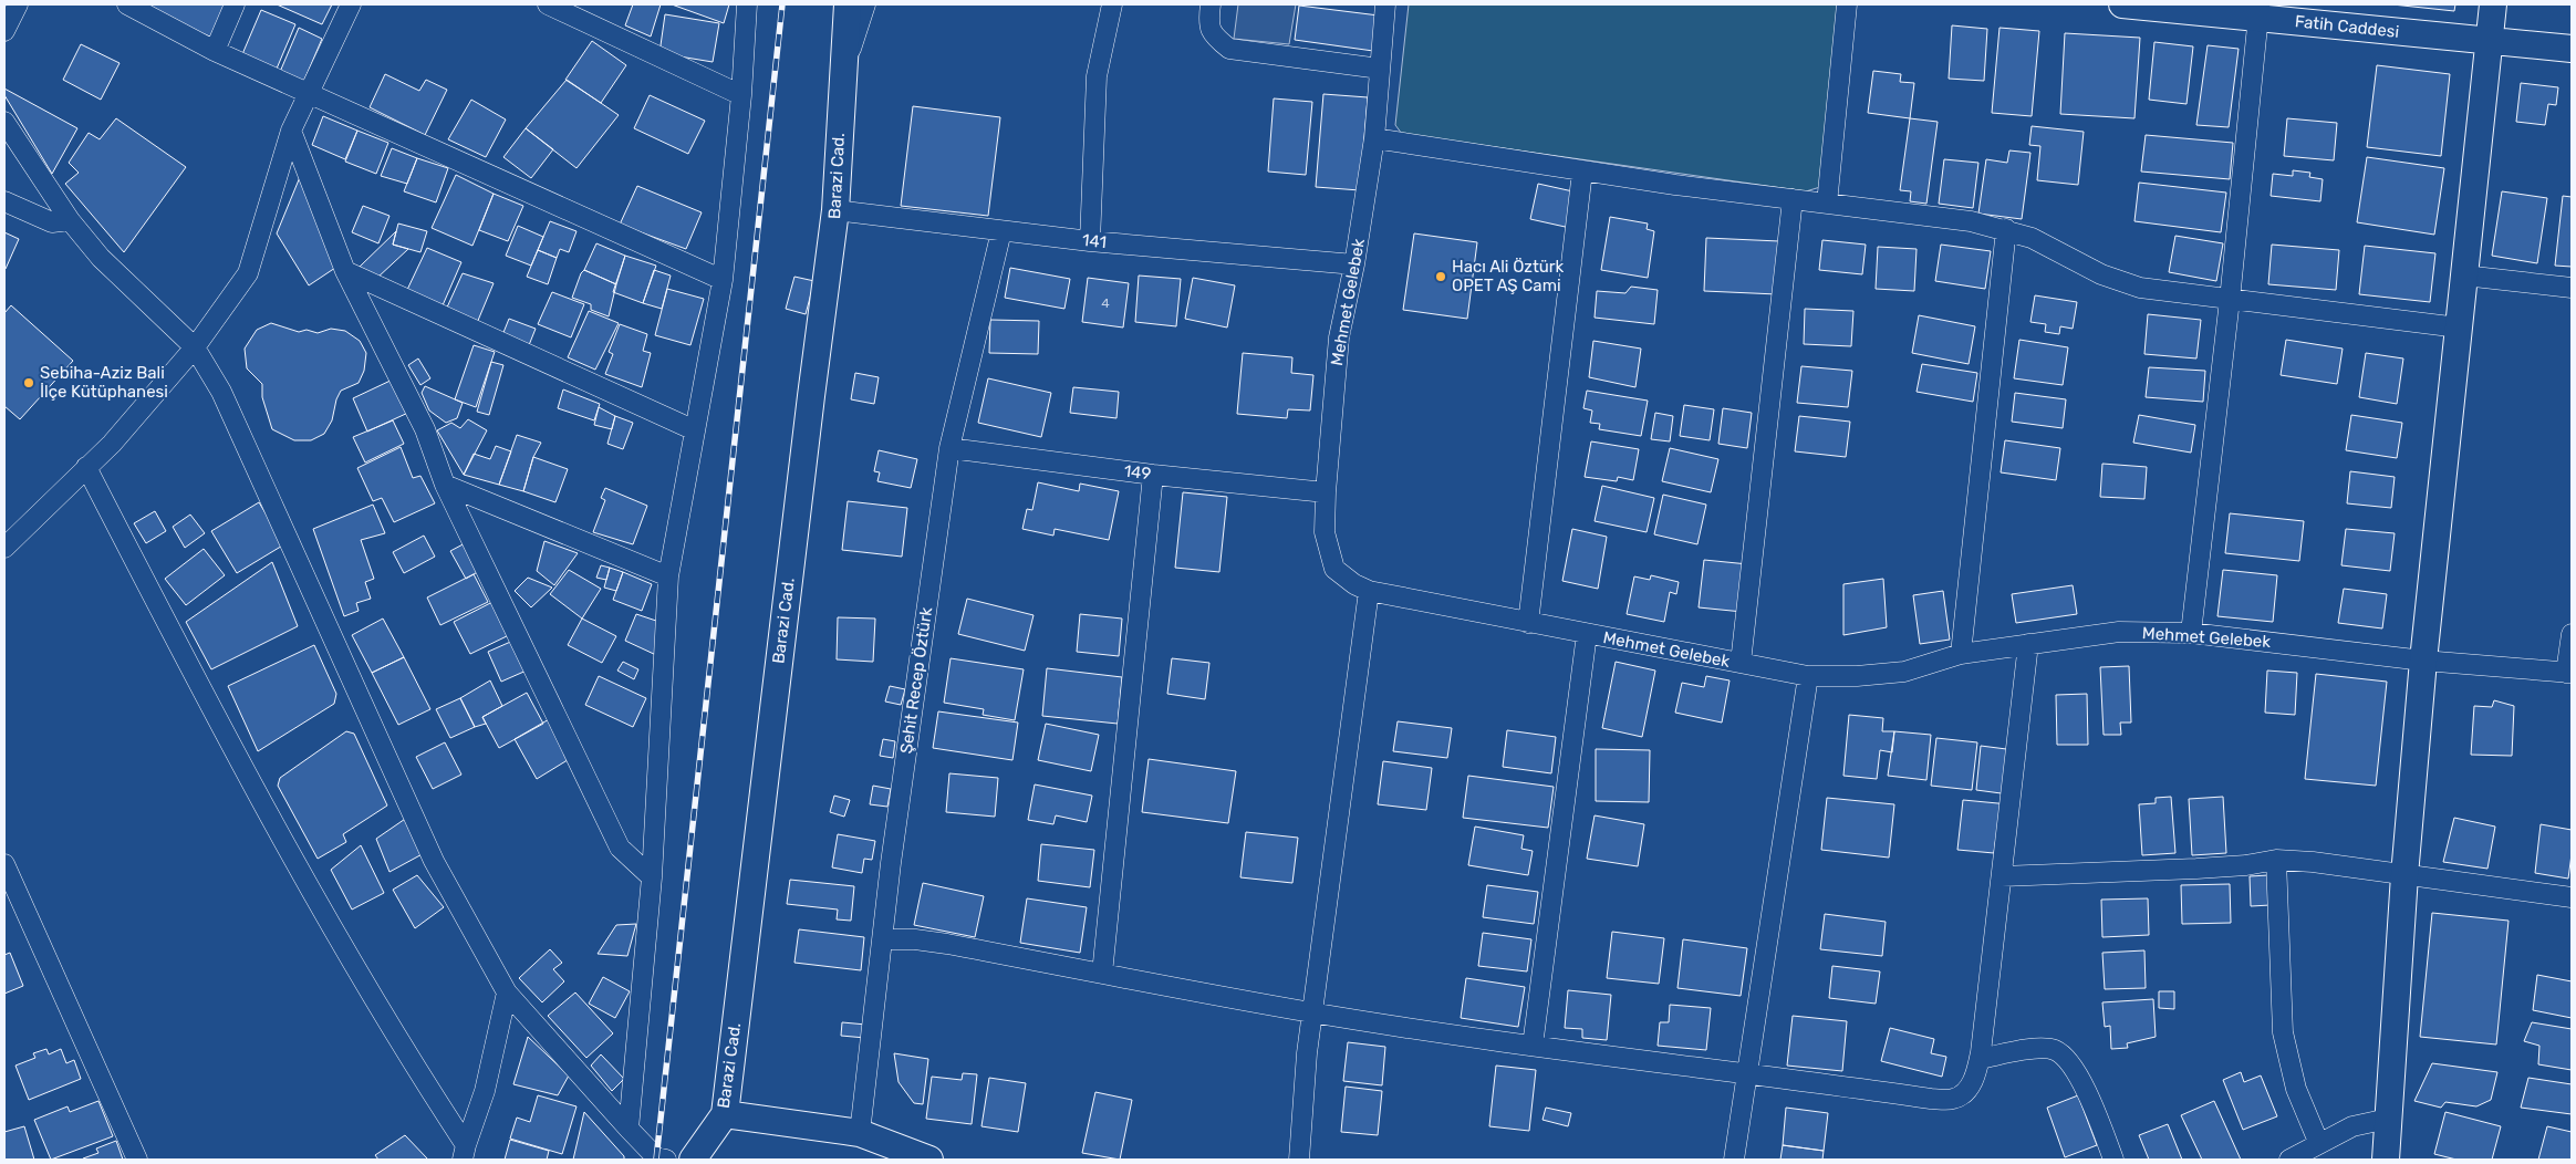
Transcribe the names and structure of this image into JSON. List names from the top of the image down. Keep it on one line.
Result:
{"streets":{"street":["Fatih Caddesi","Barazi Cad.","141","Mehmet Gelebek","149","Şehit Recep Öztürk"]},"crossings":[["Barazi Cad.","141"],["141","Mehmet Gelebek"],["141","Şehit Recep Öztürk"],["Mehmet Gelebek","149"],["149","Şehit Recep Öztürk"]],"places":["Hacı Ali Öztürk OPET AŞ Cami","Sebiha-Aziz Bali İlçe Kütüphanesi"],"house_numbers":["4"]}
